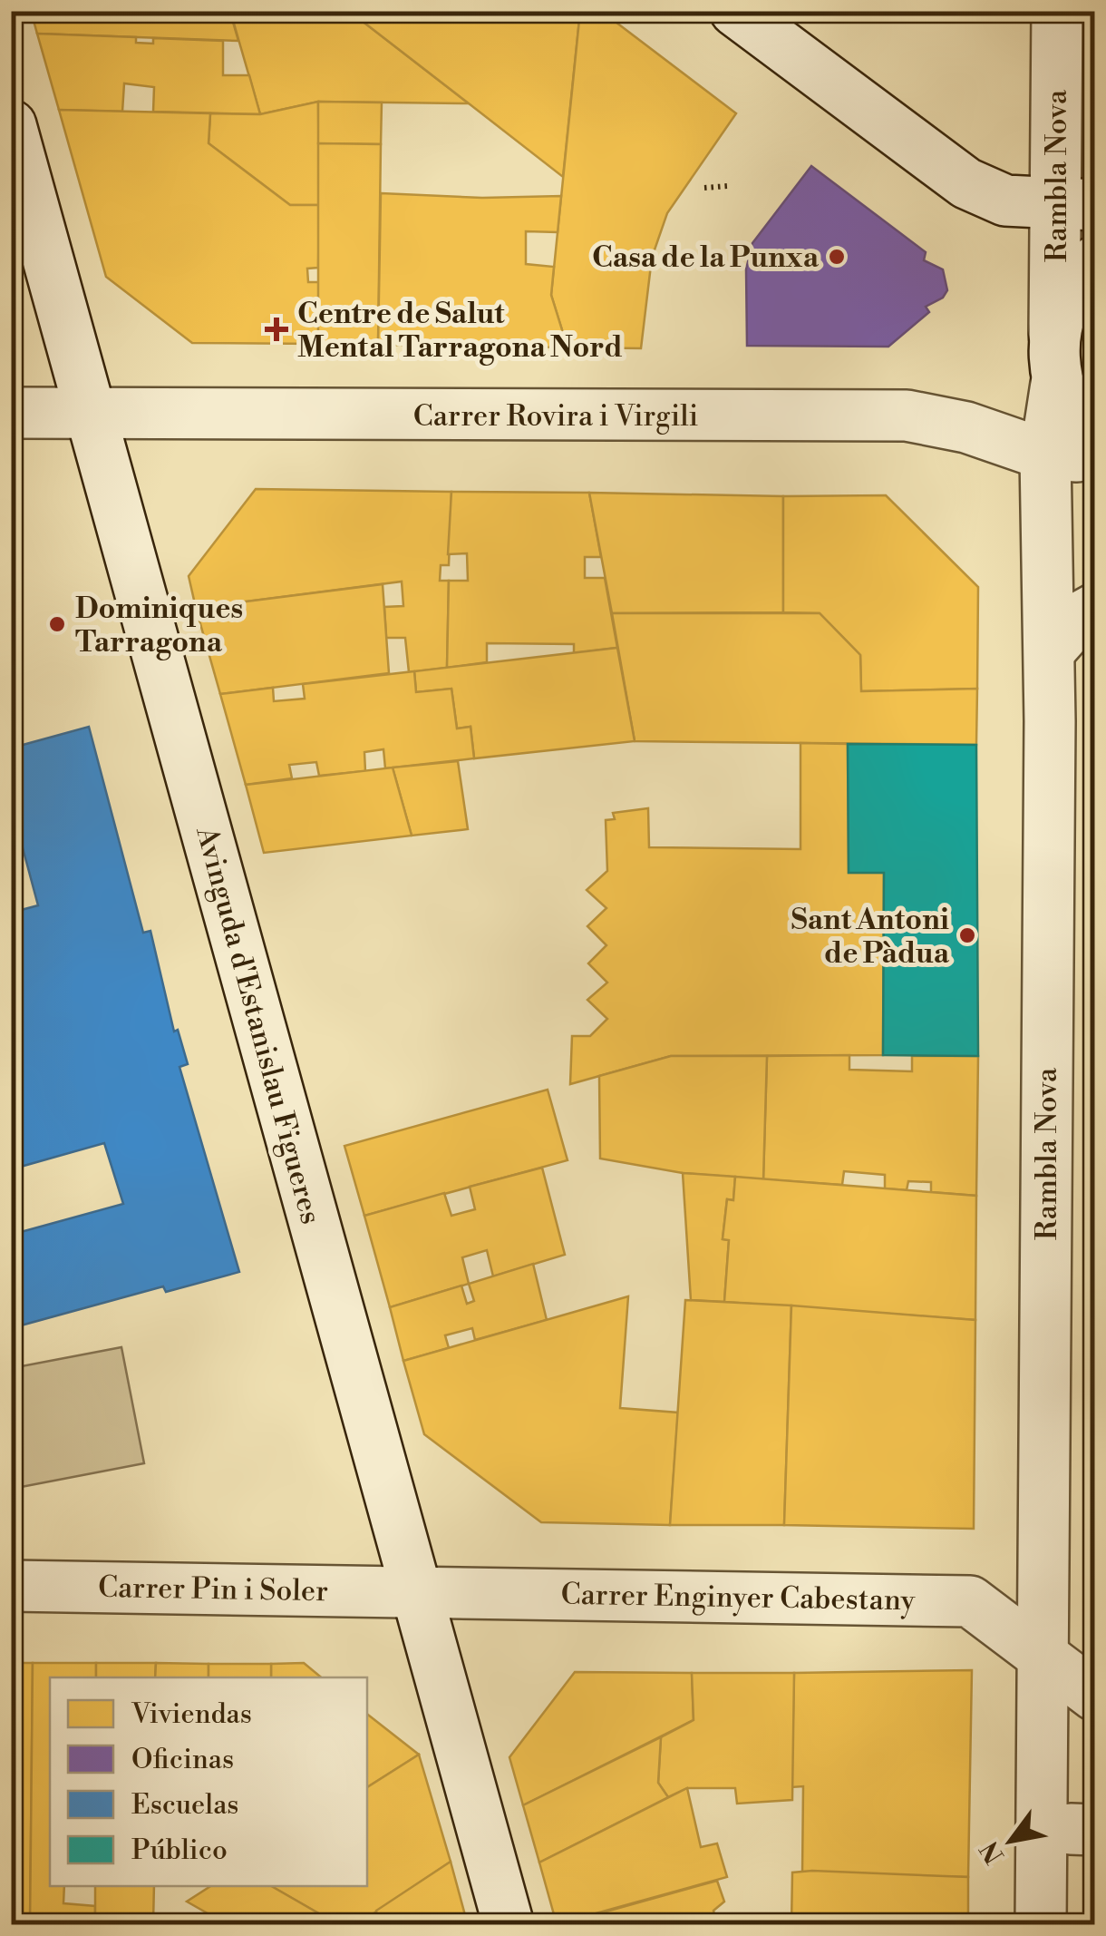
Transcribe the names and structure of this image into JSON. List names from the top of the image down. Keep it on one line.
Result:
{"streets":{"street":["Rambla Nova","Carrer Rovira i Virgili","Avinguda d'Estanislau Figueres","Carrer Pin i Soler","Carrer Enginyer Cabestany"]},"crossings":[["Rambla Nova","Carrer Rovira i Virgili"],["Rambla Nova","Carrer Enginyer Cabestany"],["Carrer Rovira i Virgili","Avinguda d'Estanislau Figueres"],["Avinguda d'Estanislau Figueres","Carrer Pin i Soler"],["Avinguda d'Estanislau Figueres","Carrer Enginyer Cabestany"],["Carrer Pin i Soler","Carrer Enginyer Cabestany"]],"places":{"other":["Casa de la Punxa","Dominiques Tarragona","Sant Antoni de Pàdua"],"health":["Centre de Salut Mental Tarragona Nord"]},"legend":["Viviendas","Oficinas","Escuelas","Público"],"north":"bottom left"}
